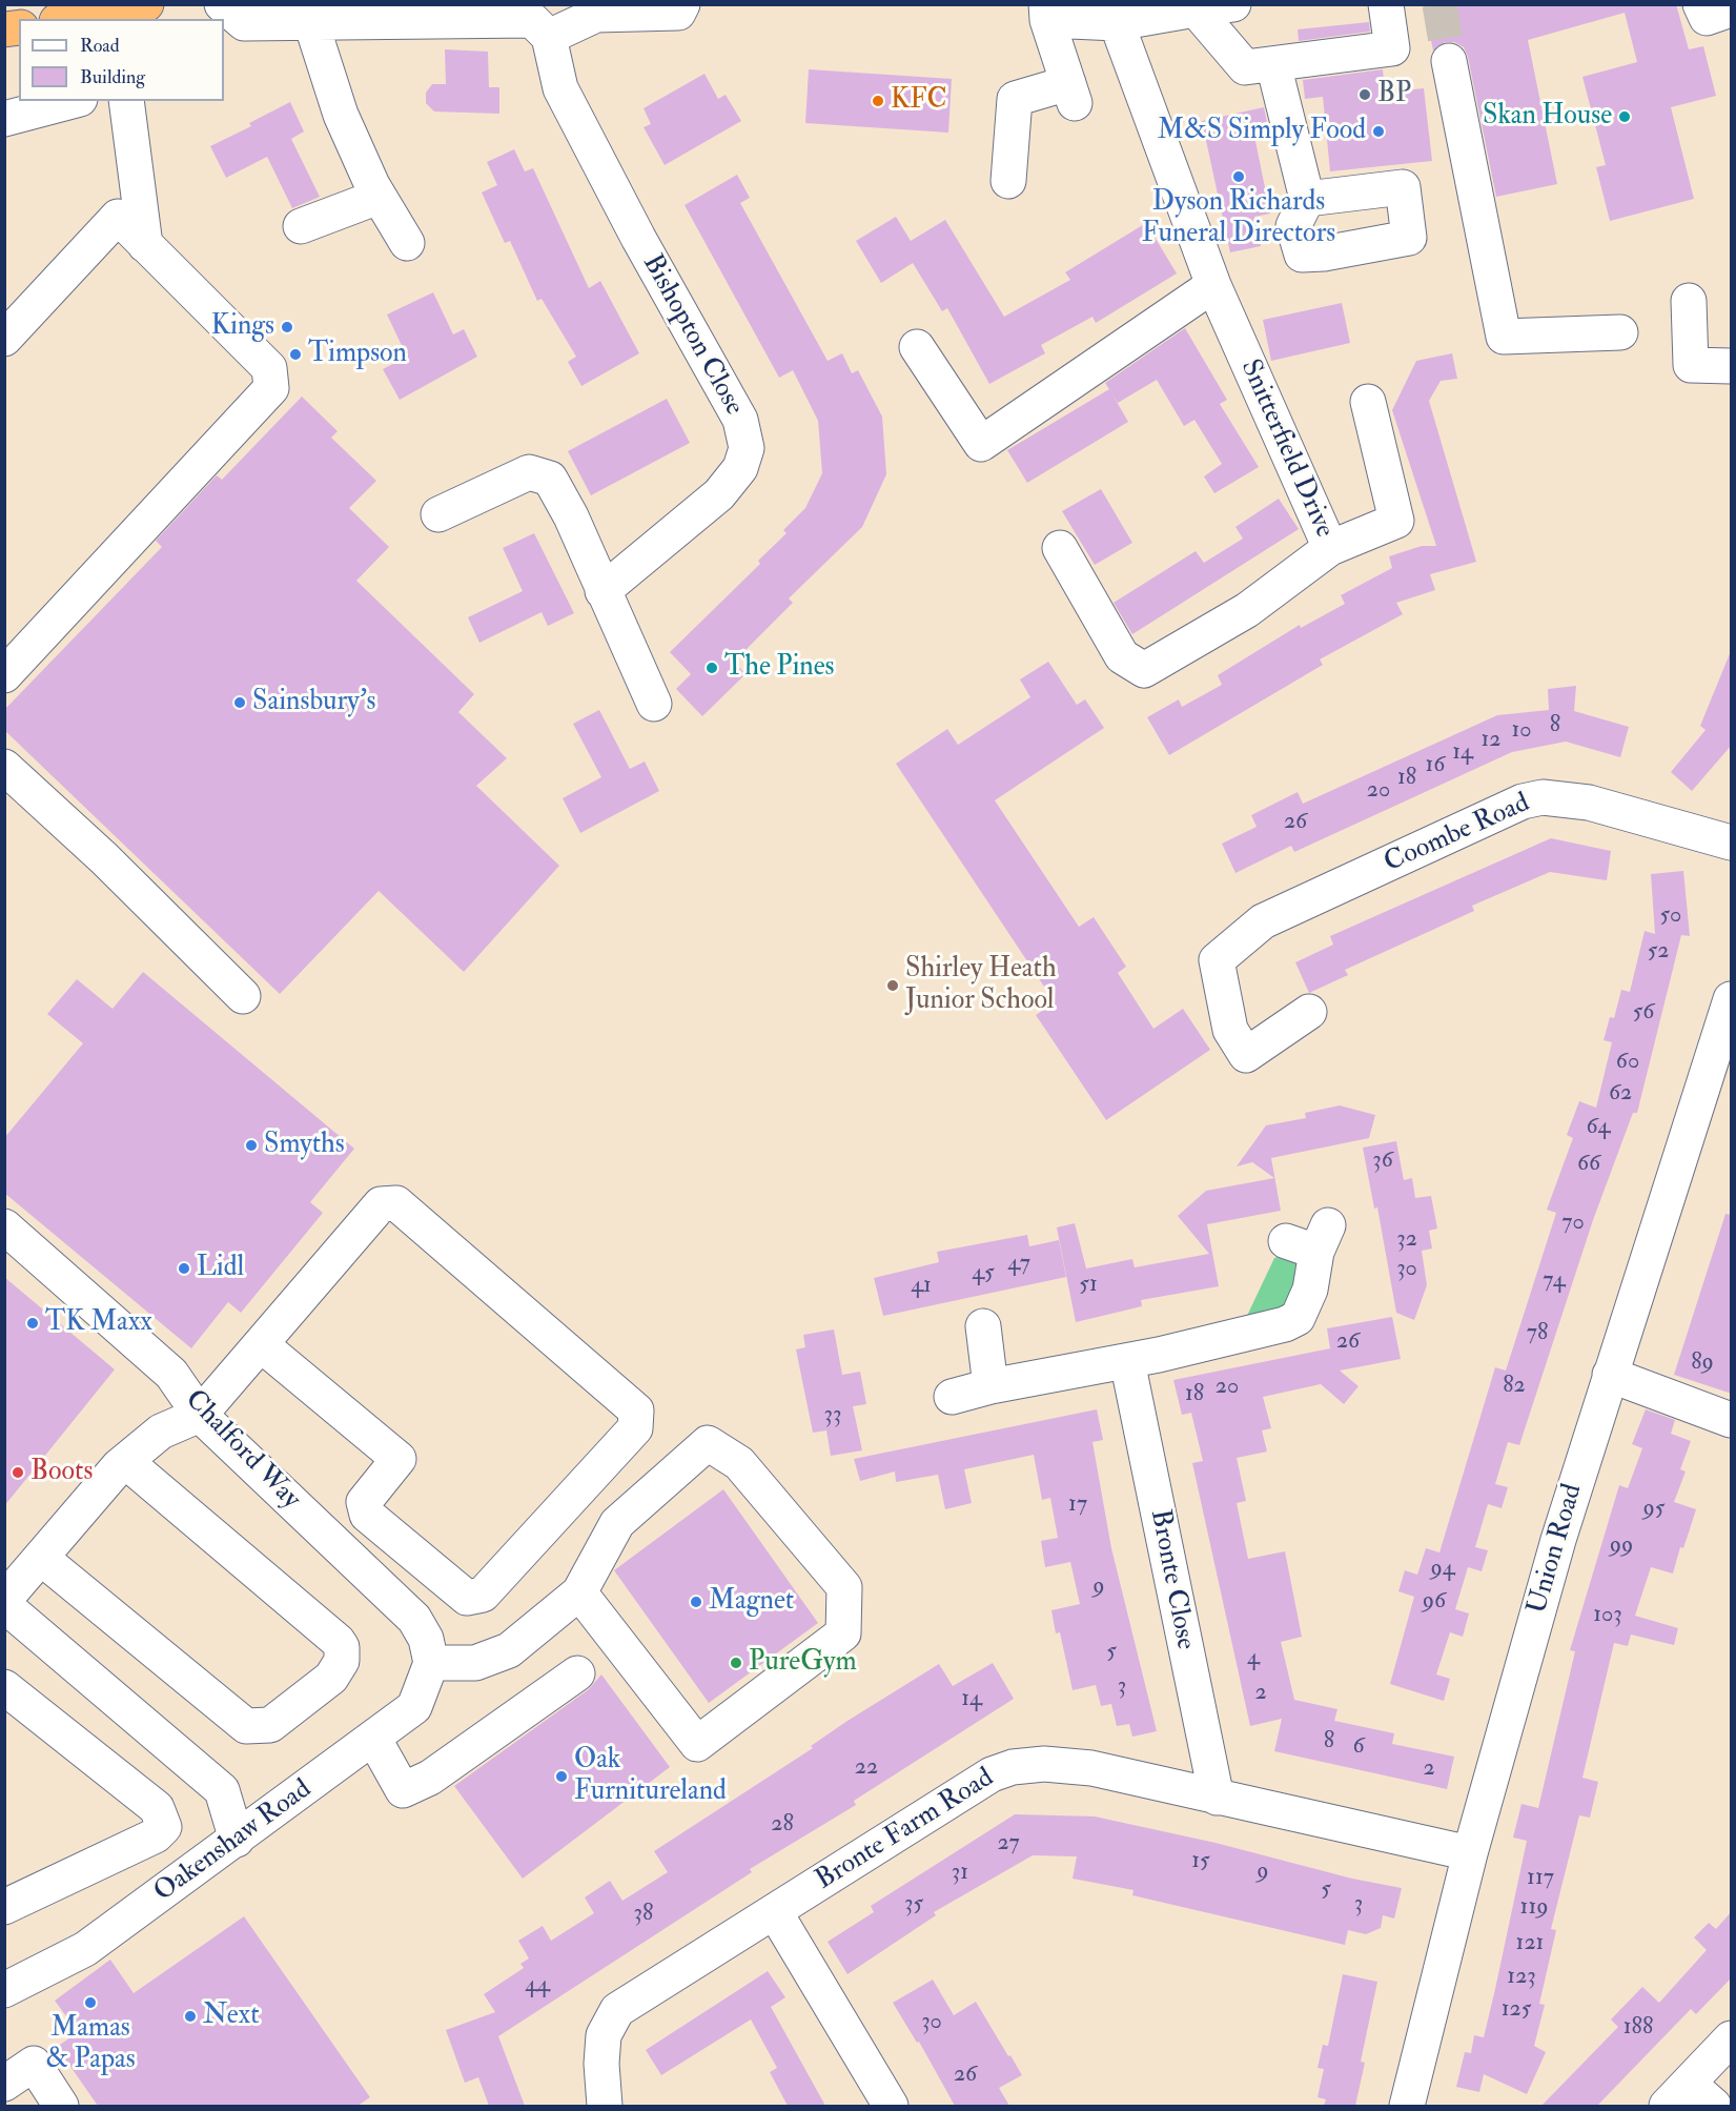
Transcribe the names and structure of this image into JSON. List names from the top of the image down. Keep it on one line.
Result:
{"streets":{"street":["Bishopton Close","Snitterfield Drive","Coombe Road","Chalford Way","Union Road","Bronte Close","Bronte Farm Road","Oakenshaw Road"]},"crossings":[["Chalford Way","Oakenshaw Road"],["Union Road","Bronte Farm Road"],["Bronte Close","Bronte Farm Road"]],"places":["BP","KFC","Skan House","M&S Simply Food","Dyson Richards Funeral Directors","Kings","Timpson","The Pines","Sainsbury's","Shirley Heath Junior School","Smyths","Lidl","TK Maxx","Boots","Magnet","PureGym","Oak Furnitureland","Mamas & Papas","Next"],"house_numbers":["8","10","12","14","16","18","20","26","50","52","56","60","62","64","36","66","70","32","47","30","45","74","51","41","78","26","89","82","20","18","33","17","95","99","94","9","96","103","5","4","3","2","14","8","6","22","2","28","27","15","9","31","117","5","35","3","119","38","121","123","44","125","30","188","26"],"legend":["Road","Building"]}
